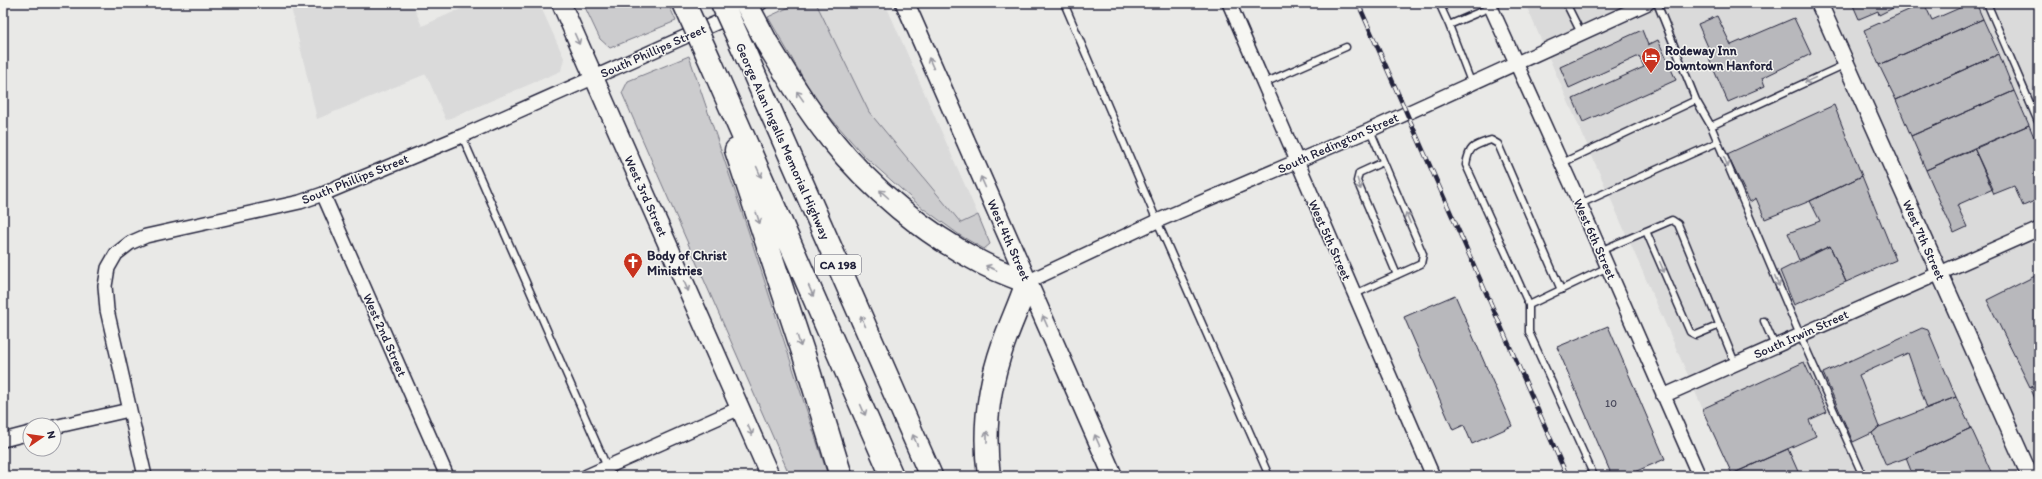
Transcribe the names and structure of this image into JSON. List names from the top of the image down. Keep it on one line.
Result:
{"streets":{"highway":["George Alan Ingalls Memorial Highway","CA 198"],"main road":["West 3rd Street","West 4th Street"],"street":["South Phillips Street","South Redington Street","West 6th Street","West 5th Street","West 7th Street","South Irwin Street","West 2nd Street"]},"crossings":[["South Phillips Street","West 3rd Street"],["South Phillips Street","West 2nd Street"],["South Redington Street","West 6th Street"],["South Redington Street","West 4th Street"],["South Redington Street","West 5th Street"],["West 6th Street","South Irwin Street"],["West 7th Street","South Irwin Street"]],"one_way":["West 3rd Street","West 4th Street"],"places":{"hotel":["Rodeway Inn Downtown Hanford"],"church":["Body of Christ Ministries"]},"house_numbers":["10"],"north":"right"}
